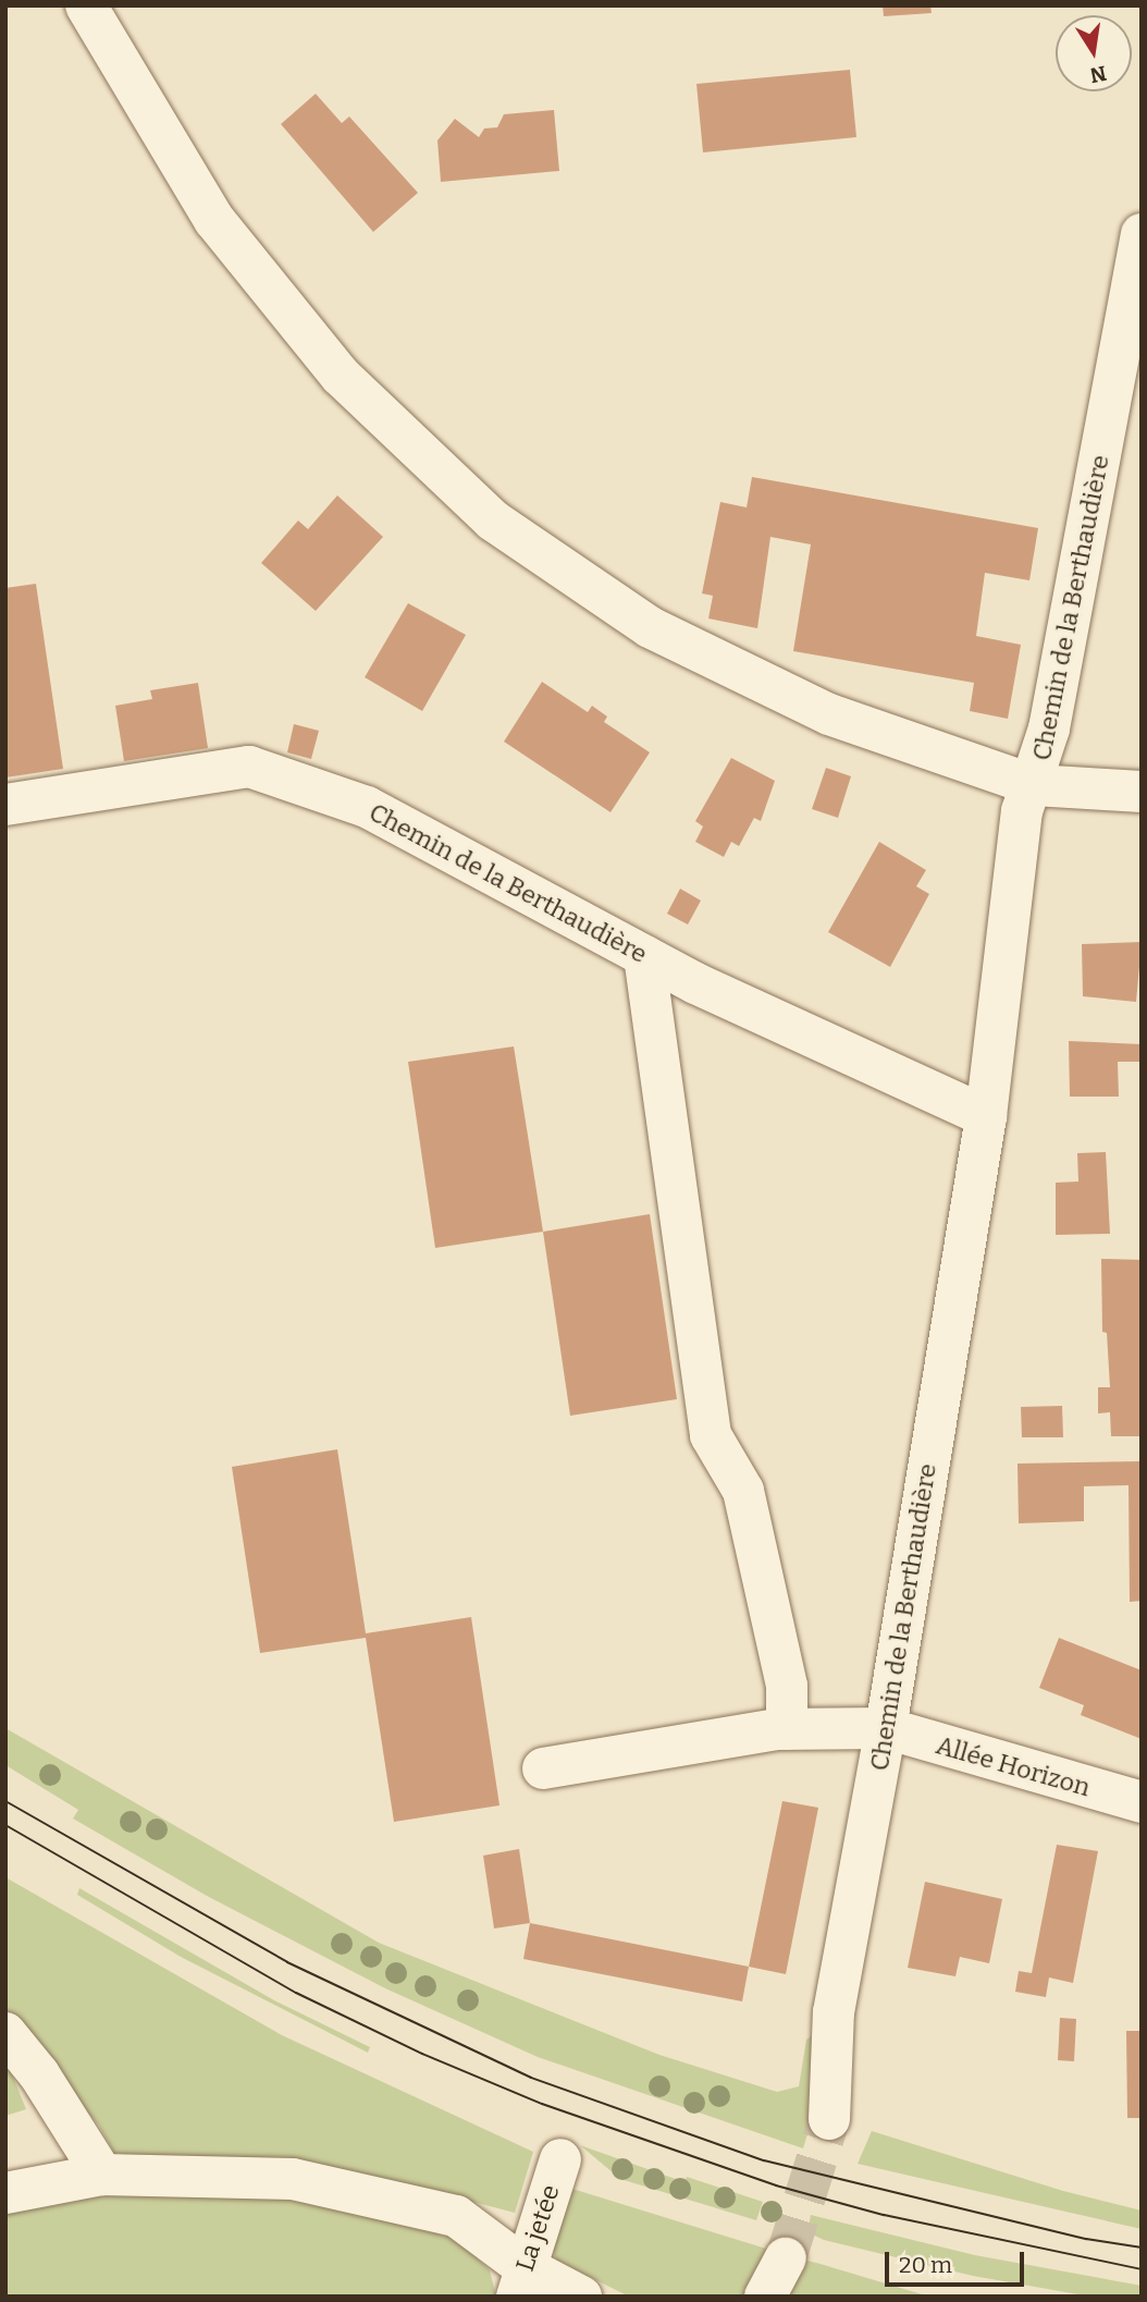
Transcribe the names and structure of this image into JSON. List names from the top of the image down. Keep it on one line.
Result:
{"streets":{"street":["Chemin de la Berthaudière","Allée Horizon","La jetée"]},"crossings":[["Chemin de la Berthaudière","Allée Horizon"]],"scale_bar":"20 m","north":"bottom"}
